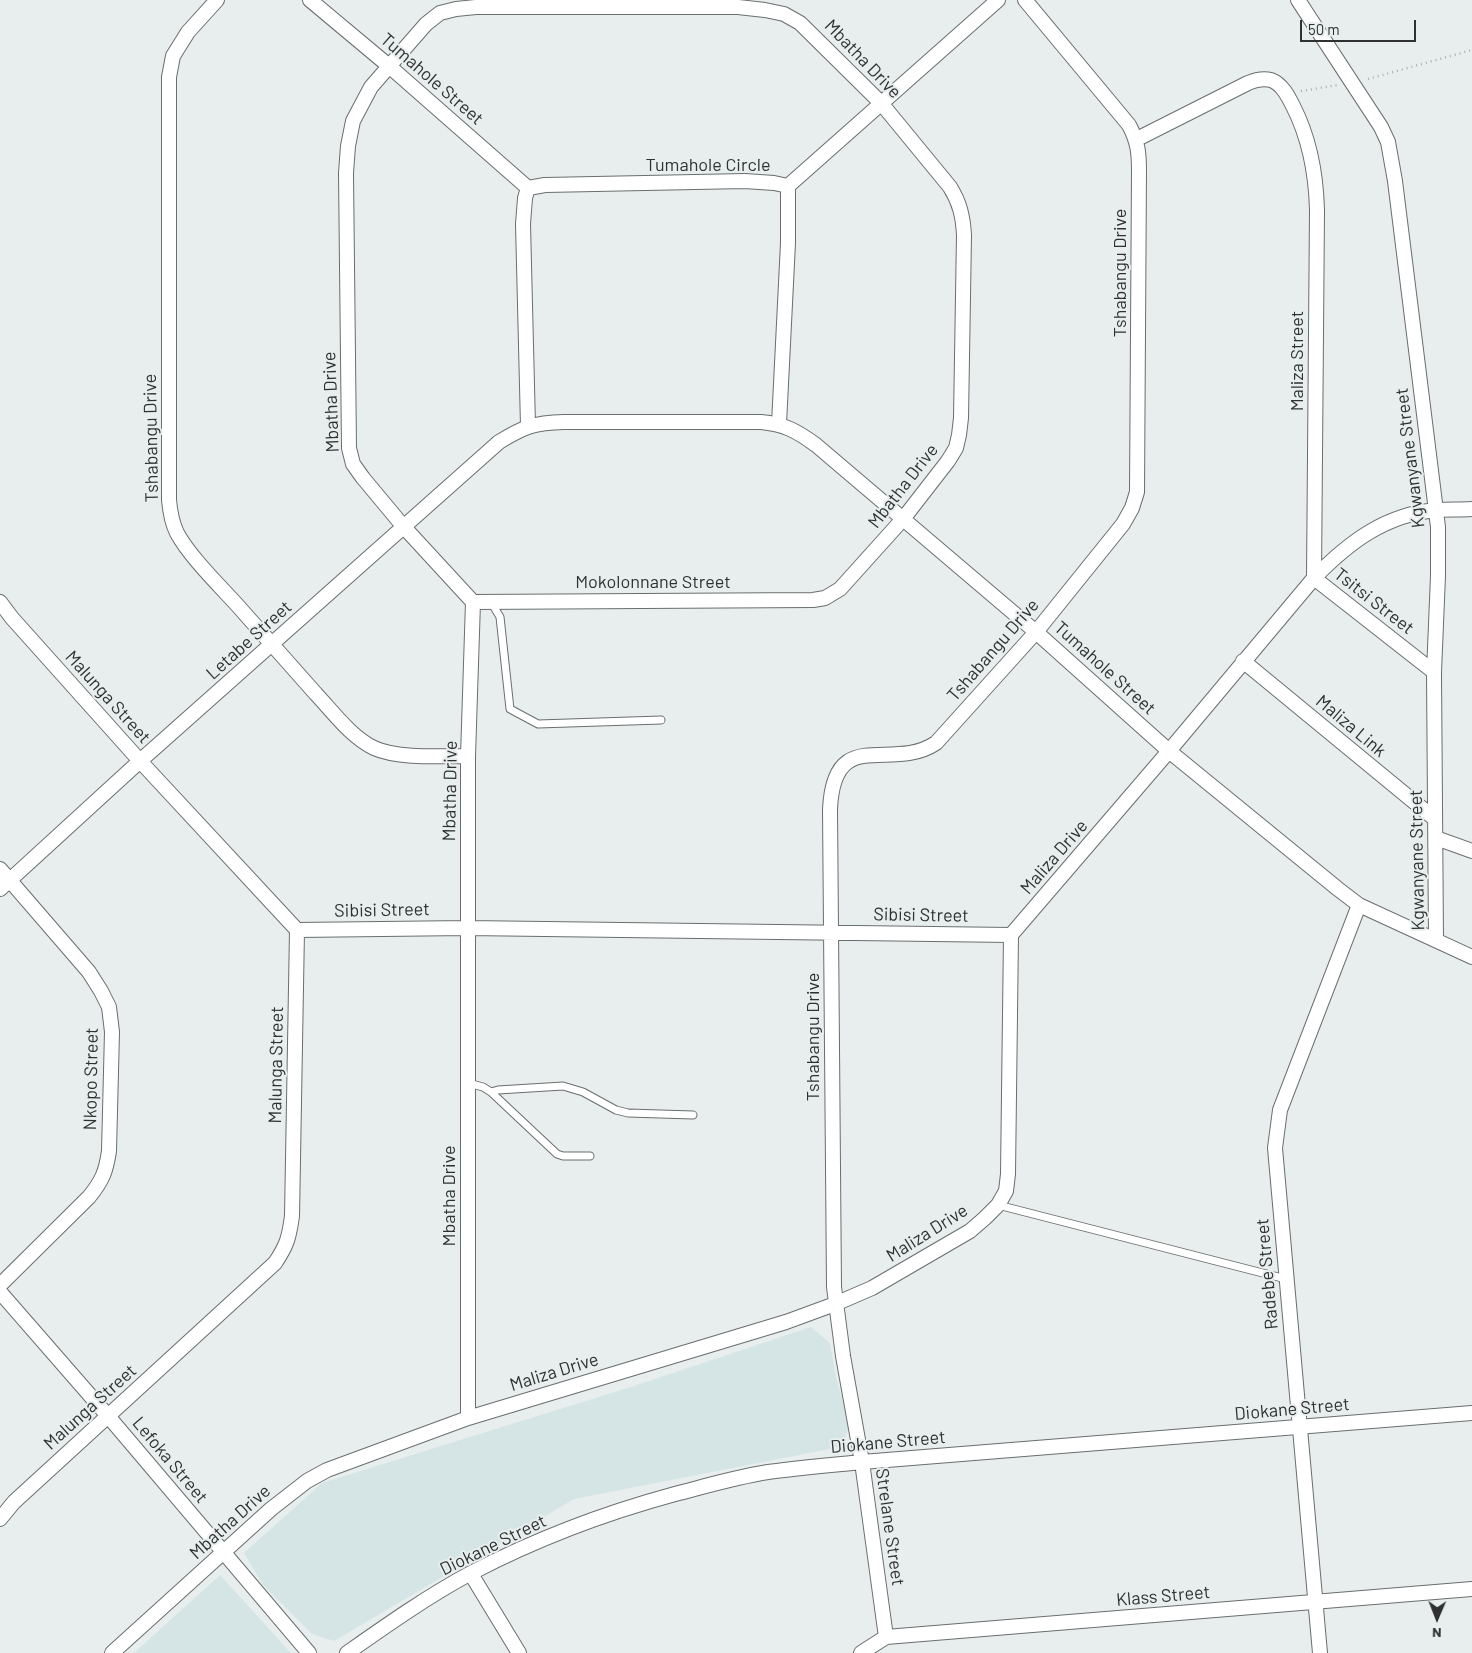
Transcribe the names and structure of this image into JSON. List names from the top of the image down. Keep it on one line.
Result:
{"streets":{"street":["Mbatha Drive","Tumahole Street","Tumahole Circle","Tshabangu Drive","Maliza Street","Kgwanyane Street","Mokolonnane Street","Tsitsi Street","Letabe Street","Malunga Street","Maliza Link","Maliza Drive","Sibisi Street","Nkopo Street","Radebe Street","Diokane Street","Lefoka Street","Strelane Street","Klass Street"]},"crossings":[["Mbatha Drive","Tumahole Street"],["Mbatha Drive","Tshabangu Drive"],["Mbatha Drive","Mokolonnane Street"],["Mbatha Drive","Letabe Street"],["Mbatha Drive","Maliza Drive"],["Mbatha Drive","Sibisi Street"],["Mbatha Drive","Lefoka Street"],["Tumahole Street","Tumahole Circle"],["Tumahole Street","Tshabangu Drive"],["Tumahole Street","Kgwanyane Street"],["Tumahole Street","Maliza Drive"],["Tumahole Street","Radebe Street"],["Tshabangu Drive","Maliza Street"],["Tshabangu Drive","Letabe Street"],["Tshabangu Drive","Maliza Drive"],["Tshabangu Drive","Sibisi Street"],["Tshabangu Drive","Strelane Street"],["Maliza Street","Tsitsi Street"],["Kgwanyane Street","Tsitsi Street"],["Kgwanyane Street","Maliza Link"],["Letabe Street","Malunga Street"],["Letabe Street","Nkopo Street"],["Malunga Street","Sibisi Street"],["Malunga Street","Lefoka Street"],["Maliza Drive","Sibisi Street"],["Maliza Drive","Strelane Street"],["Radebe Street","Diokane Street"],["Radebe Street","Klass Street"],["Diokane Street","Strelane Street"],["Strelane Street","Klass Street"]],"scale_bar":"50 m","north":"bottom"}
